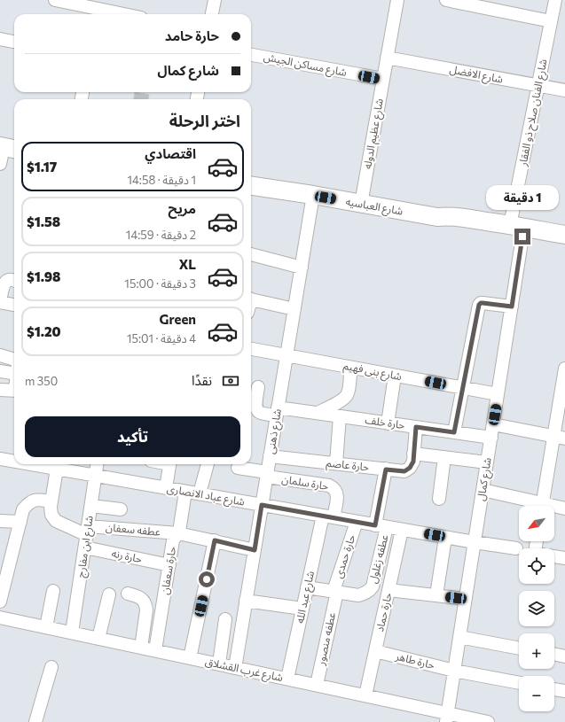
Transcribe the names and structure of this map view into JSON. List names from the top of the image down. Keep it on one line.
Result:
{"streets":{"main road":["شارع العباسيه"],"street":["شارع مساكن الجيش","شارع الافضل","شارع الفنان صلاح ذو الفقار","شارع عظيم الدوله","شارع بنى فهيم","حارة خلف","شارع ذهنى","حارة عاصم","شارع كمال","حارة سلمان","شارع عباد الانصارى","عطفه سعفان","شارع ابن مفارج","حارة رنه","حارة حمدى","عطفه زغلول","حارة سعفان","شارع عبد الله","حارة حماد","عطفه منصور","حارة طاهر","شارع غرب القشلاق"]},"crossings":[["شارع مساكن الجيش","شارع عظيم الدوله"],["شارع الافضل","شارع الفنان صلاح ذو الفقار"],["شارع الافضل","شارع عظيم الدوله"],["شارع الفنان صلاح ذو الفقار","شارع العباسيه"],["شارع الفنان صلاح ذو الفقار","شارع كمال"],["شارع عظيم الدوله","شارع العباسيه"],["شارع العباسيه","شارع ذهنى"],["شارع العباسيه","شارع كمال"],["شارع بنى فهيم","شارع ذهنى"],["شارع بنى فهيم","شارع كمال"],["حارة خلف","شارع ذهنى"],["حارة خلف","حارة عاصم"],["حارة خلف","شارع كمال"],["شارع ذهنى","حارة عاصم"],["شارع ذهنى","حارة سلمان"],["شارع ذهنى","شارع عباد الانصارى"],["شارع ذهنى","عطفه سعفان"],["شارع ذهنى","شارع غرب القشلاق"],["حارة عاصم","عطفه زغلول"],["شارع كمال","شارع عباد الانصارى"],["شارع كمال","حارة طاهر"],["شارع كمال","شارع غرب القشلاق"],["حارة سلمان","شارع عباد الانصارى"],["حارة سلمان","شارع عبد الله"],["شارع عباد الانصارى","شارع ابن مفارج"],["شارع عباد الانصارى","حارة حمدى"],["شارع عباد الانصارى","عطفه زغلول"],["شارع عباد الانصارى","حارة سعفان"],["شارع عباد الانصارى","شارع عبد الله"],["شارع عباد الانصارى","حارة حماد"],["عطفه سعفان","شارع ابن مفارج"],["عطفه سعفان","حارة رنه"],["عطفه سعفان","حارة سعفان"],["شارع ابن مفارج","حارة رنه"],["شارع ابن مفارج","شارع غرب القشلاق"],["حارة رنه","حارة سعفان"],["حارة حمدى","عطفه زغلول"],["حارة حمدى","عطفه منصور"],["عطفه زغلول","شارع عبد الله"],["عطفه زغلول","عطفه منصور"],["حارة سعفان","شارع غرب القشلاق"],["شارع عبد الله","شارع غرب القشلاق"],["حارة حماد","حارة طاهر"],["حارة حماد","شارع غرب القشلاق"],["عطفه منصور","شارع غرب القشلاق"]],"north":"bottom left","page":{"banner":["حارة حامد","شارع كمال"],"heading":"اختر الرحلة","list":[{"name":"اقتصادي","note":"1 دقيقة · 14:58","value":"$1.17"},{"name":"مريح","note":"2 دقيقة · 14:59","value":"$1.58"},{"name":"XL","note":"3 دقيقة · 15:00","value":"$1.98"},{"name":"Green","note":"4 دقيقة · 15:01","value":"$1.20"}],"bubble":"1 دقيقة","pay":["نقدًا","350 m"],"buttons":"تأكيد","map_buttons":["+","−"]}}
